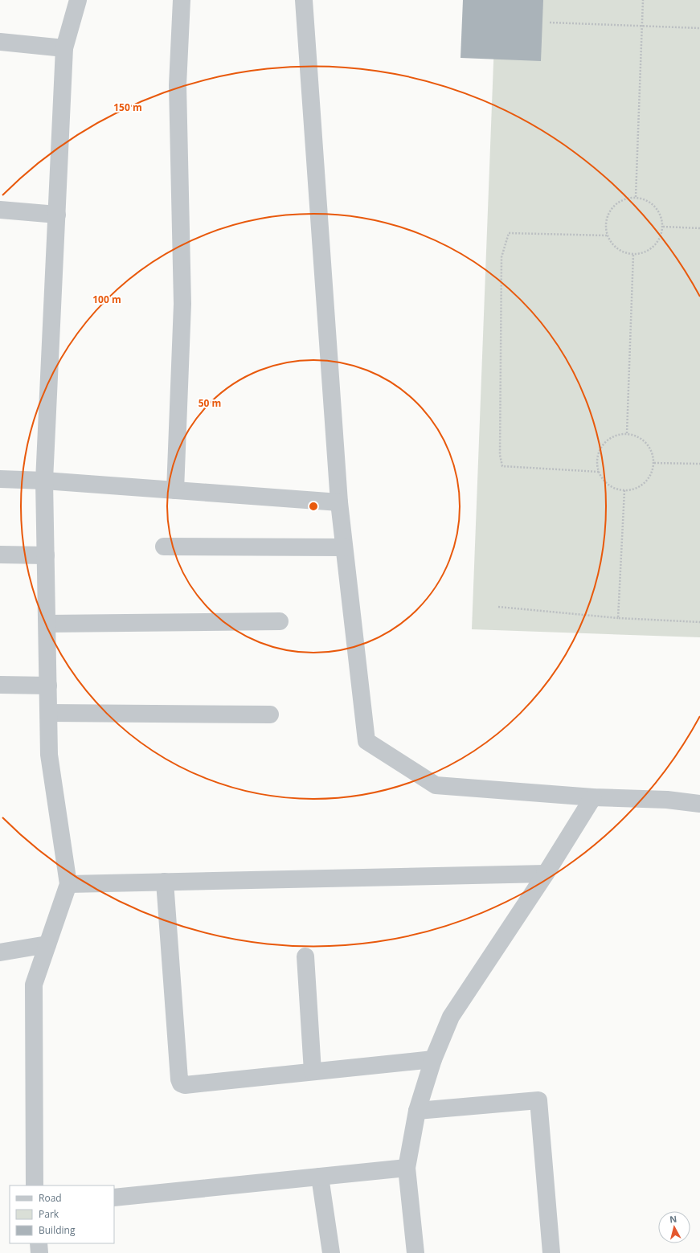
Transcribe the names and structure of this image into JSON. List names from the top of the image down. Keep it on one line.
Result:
{"legend":["Road","Park","Building"],"north":"top","rings":["150 m","100 m","50 m"]}
